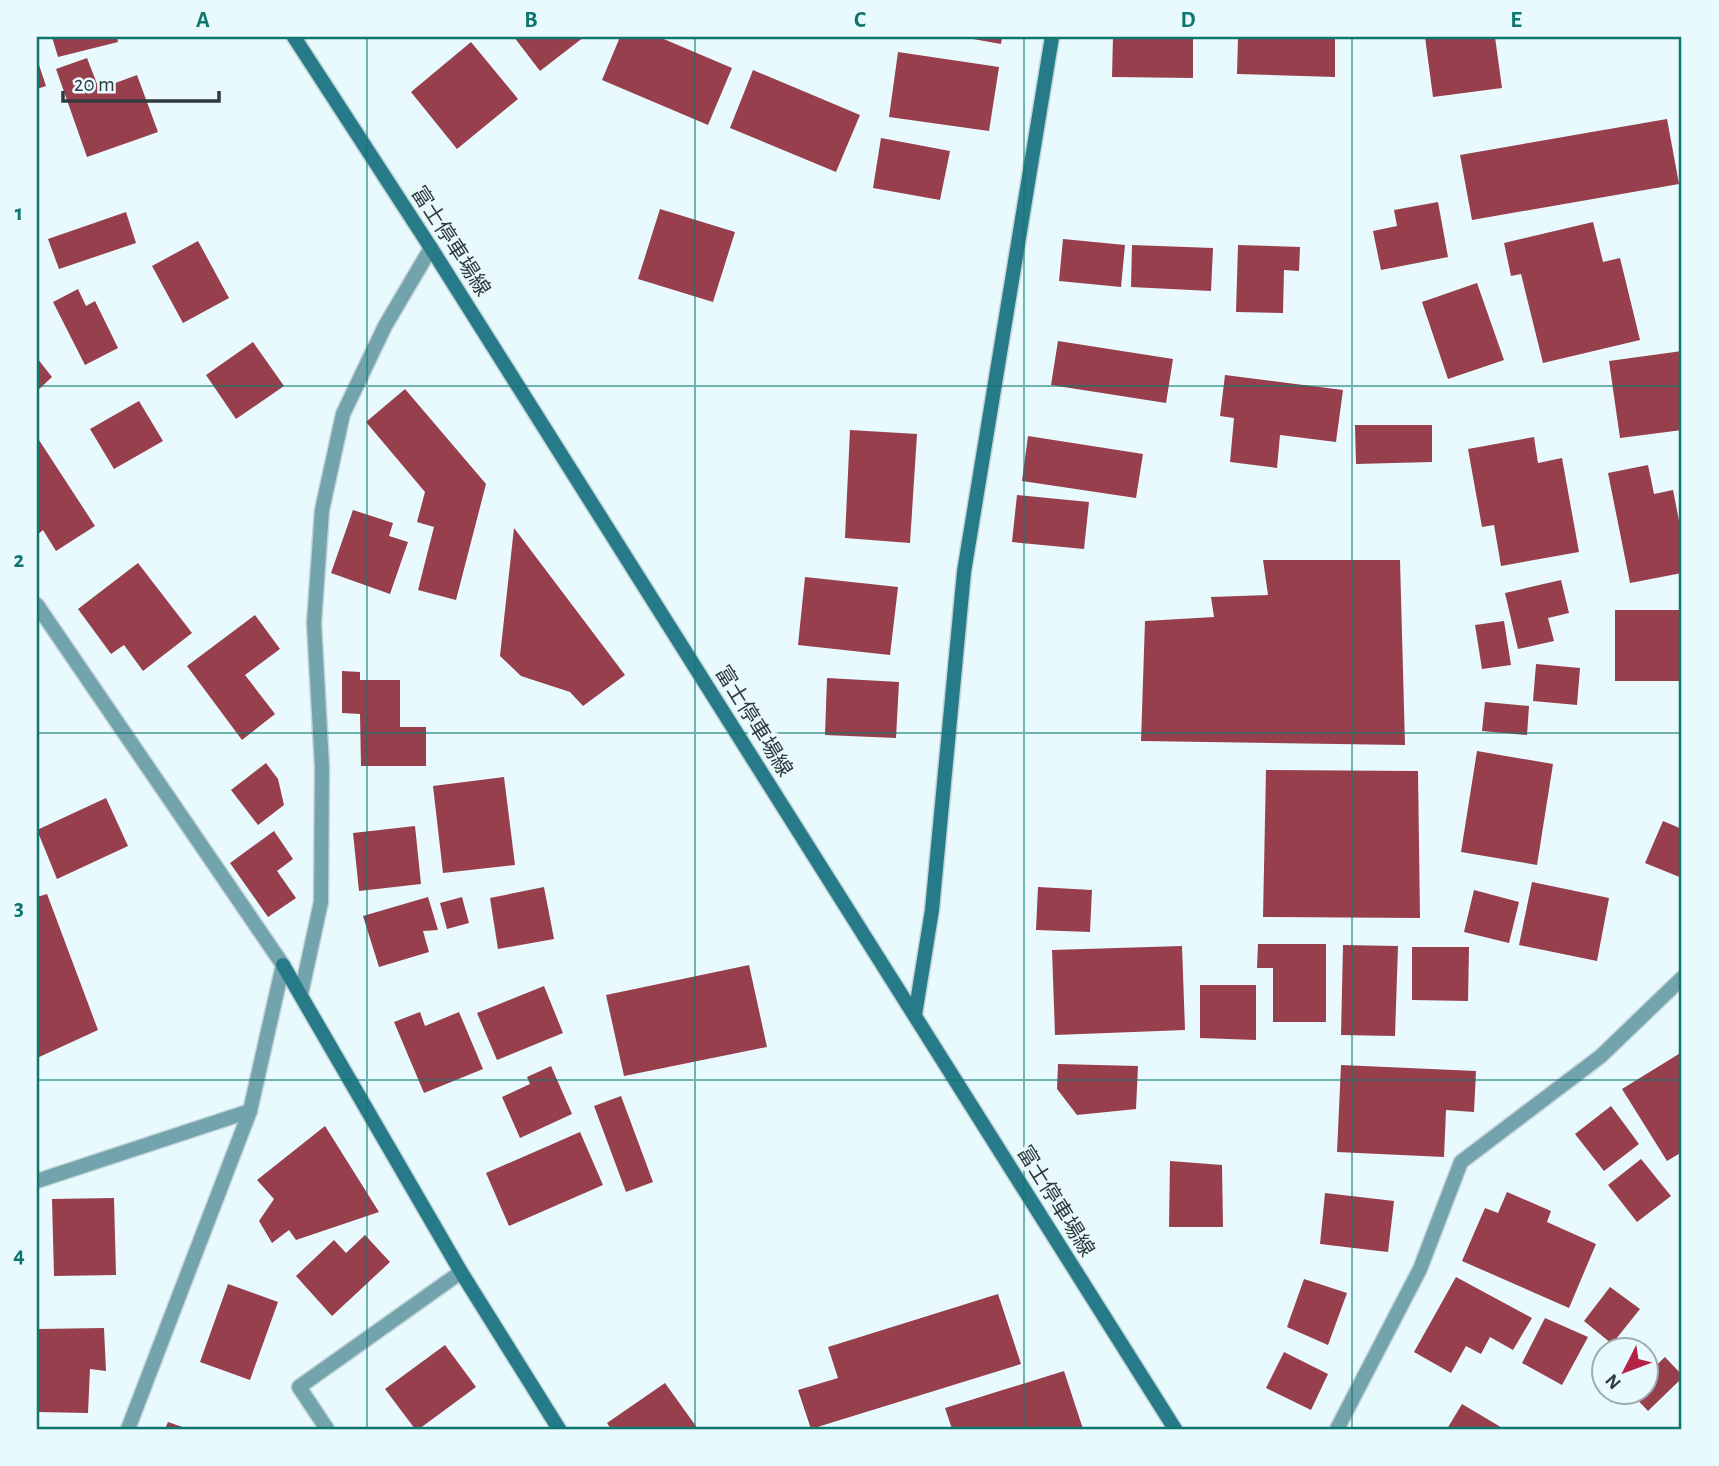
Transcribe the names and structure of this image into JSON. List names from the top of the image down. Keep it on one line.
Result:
{"streets":{"main road":["富士停車場線"]},"scale_bar":"20 m","north":"bottom left","grid":{"columns":["A","B","C","D","E"],"rows":["1","2","3","4"]}}
